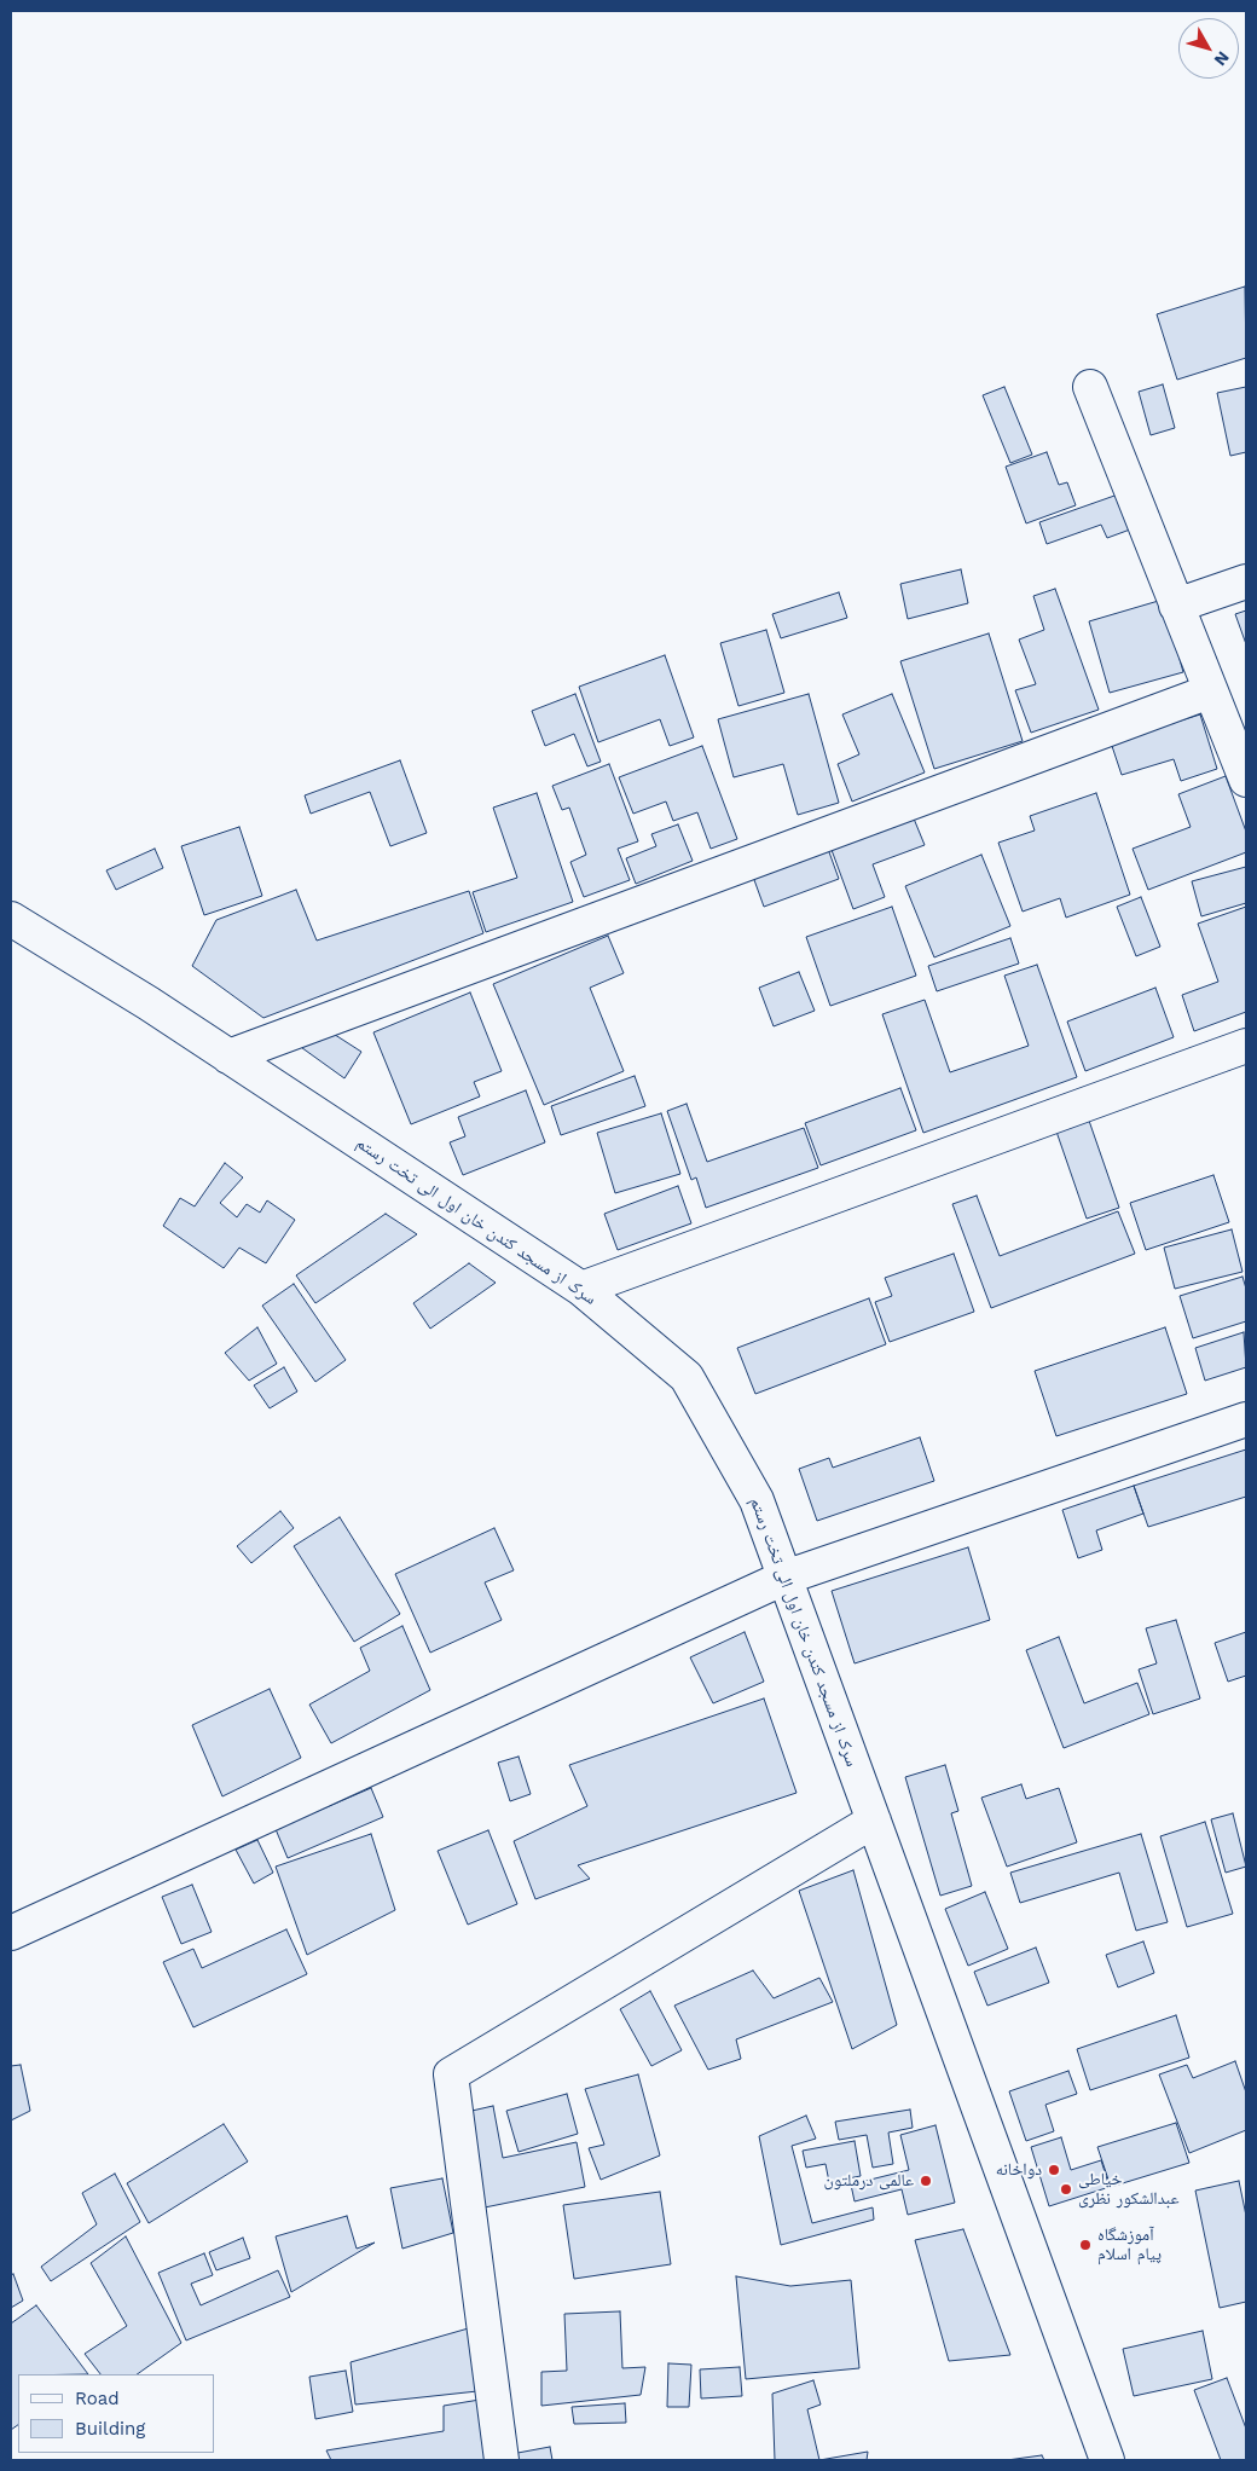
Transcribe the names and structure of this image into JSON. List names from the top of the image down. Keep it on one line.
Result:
{"streets":{"street":["سرک از مسجد کندن خان اول الی تخت رستم"]},"places":["دواخانه","عالمی درملتون","خیاطی عبدالشکور نظری","آموزشگاه پیام اسلام"],"legend":["Road","Building"],"north":"bottom right"}
